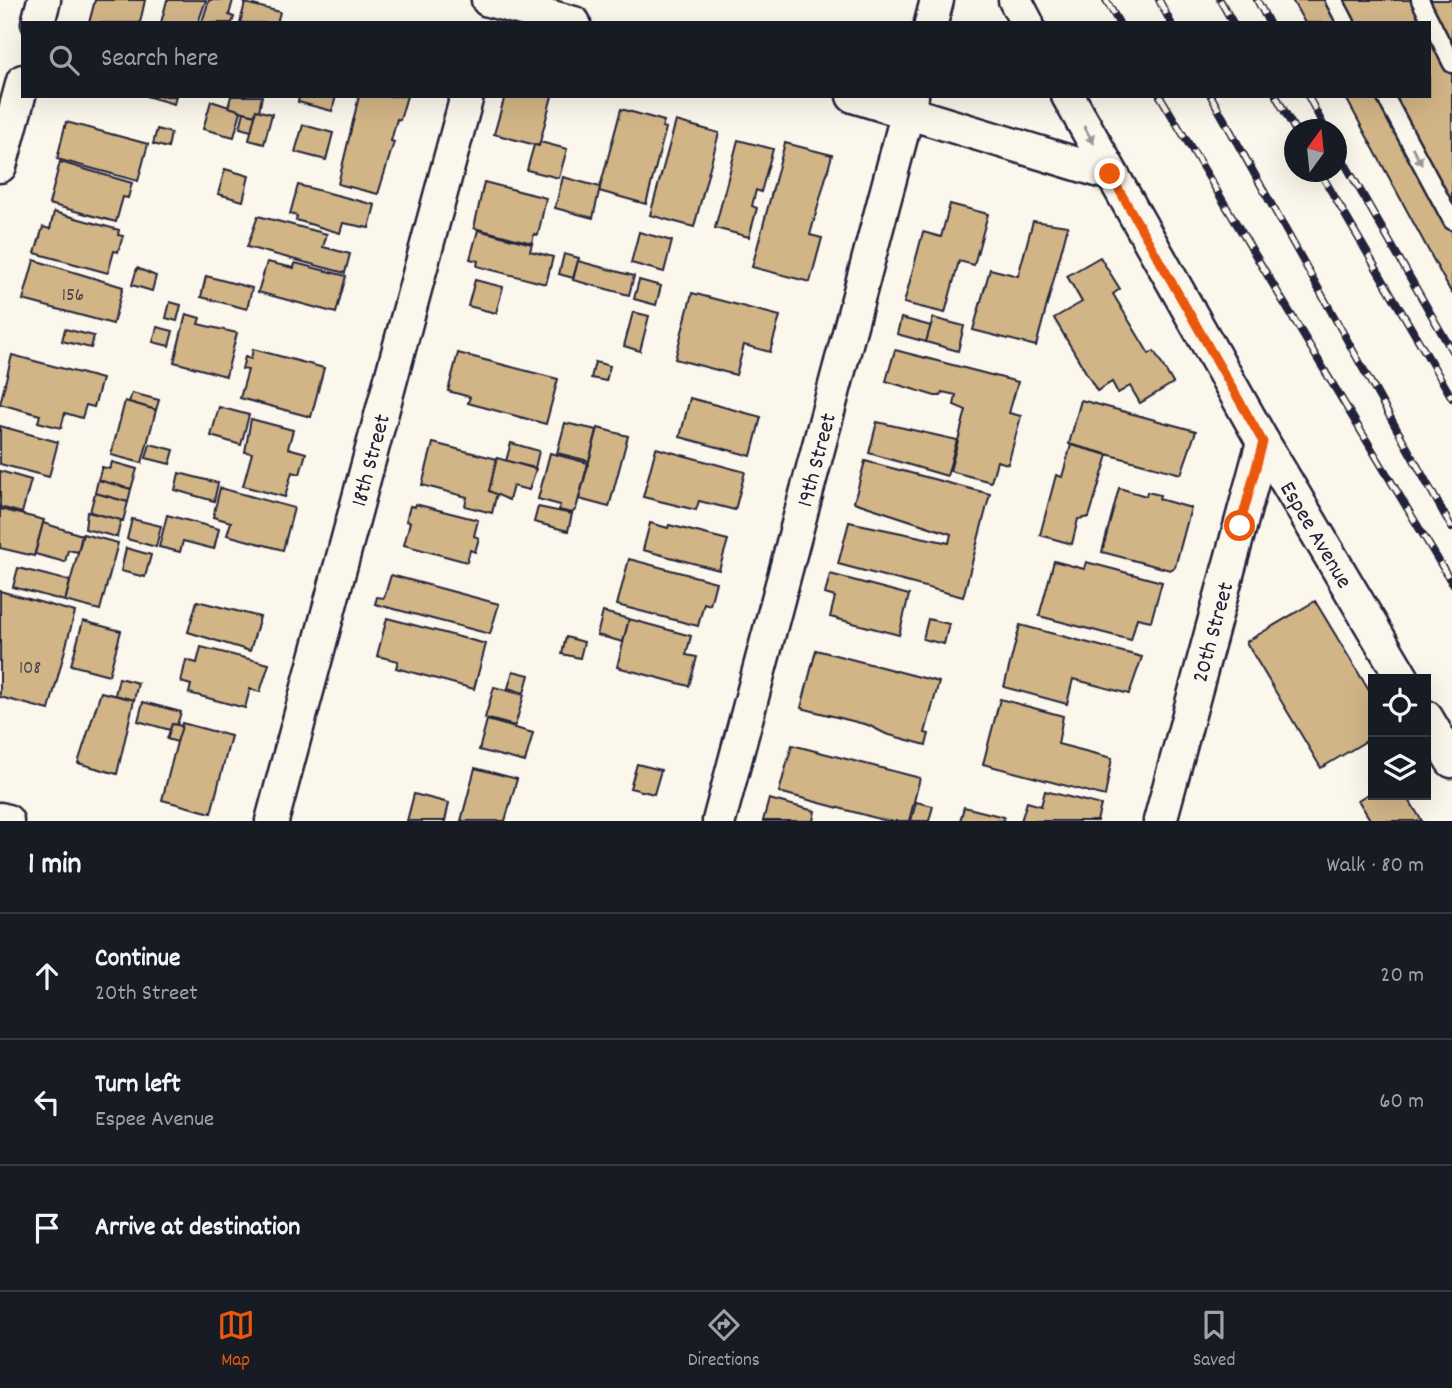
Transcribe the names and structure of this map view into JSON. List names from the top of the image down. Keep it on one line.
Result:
{"streets":{"street":["18th Street","19th Street","Espee Avenue","20th Street"]},"crossings":[["Espee Avenue","20th Street"]],"house_numbers":["156","108"],"north":"top","page":{"search":"Search here","heading":["1 min","Walk · 80 m"],"list":[["Continue","20th Street","20 m"],["Turn left","Espee Avenue","60 m"],"Arrive at destination"],"nav":["Map","Directions","Saved"]}}
